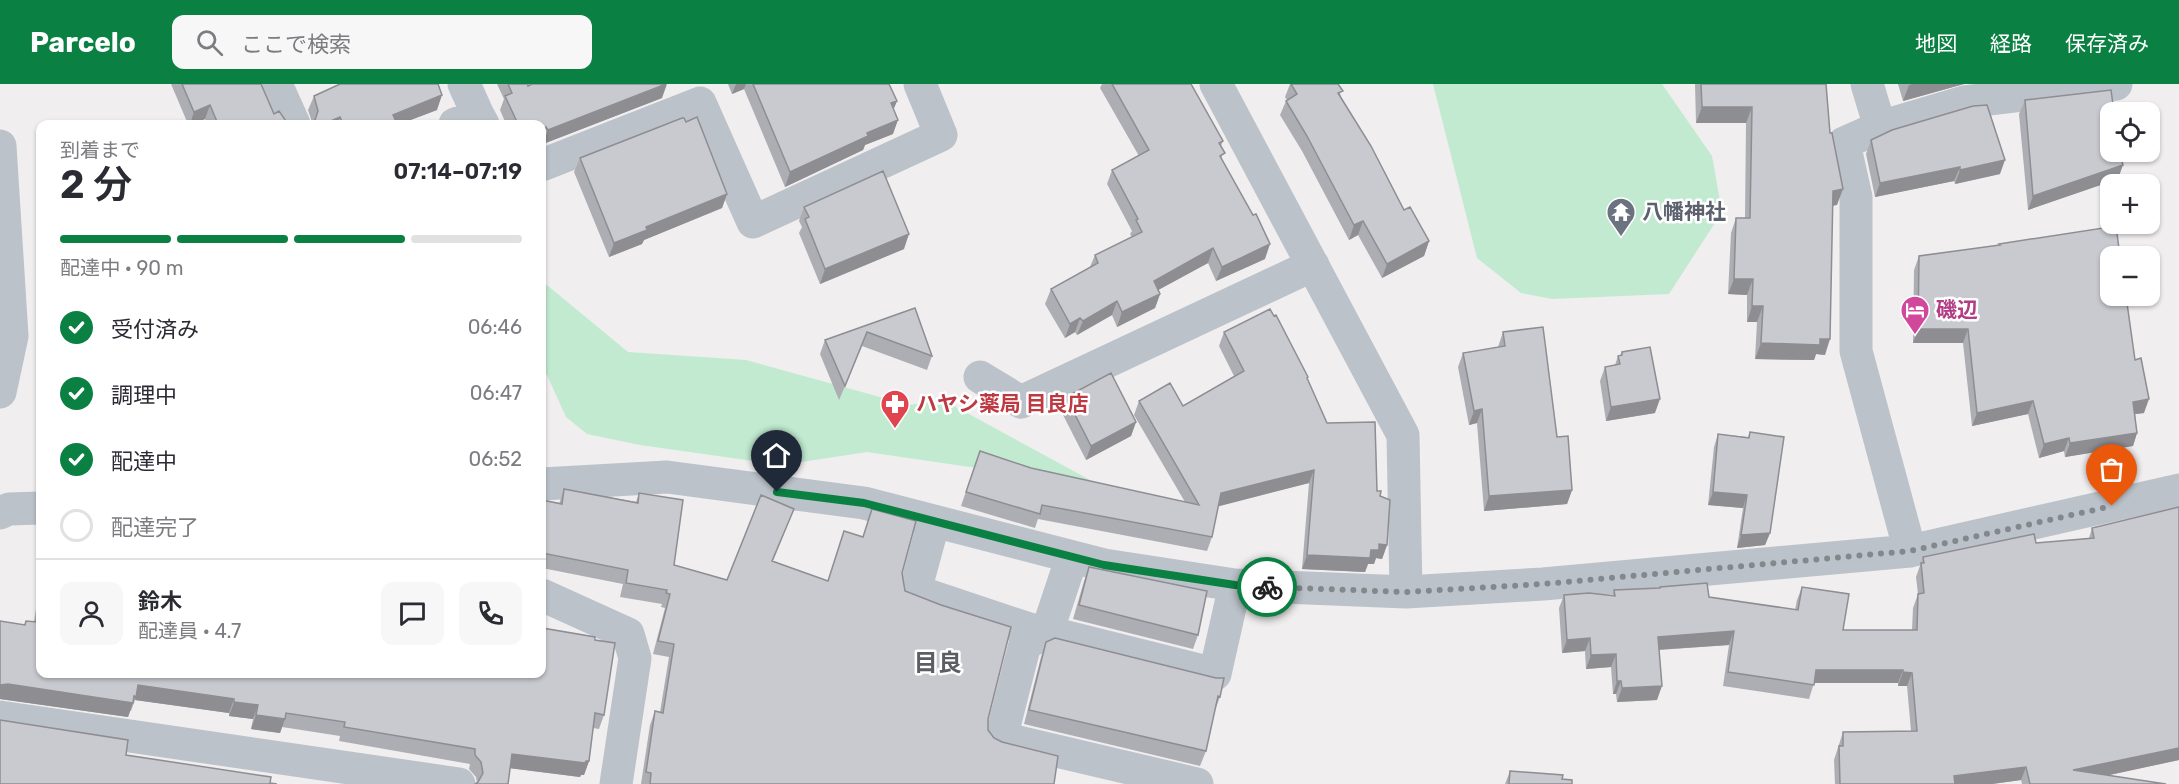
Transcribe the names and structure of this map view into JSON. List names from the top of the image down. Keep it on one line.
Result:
{"districts":["目良"],"places":{"temple":["八幡神社"],"hotel":["磯辺"],"pharmacy":["ハヤシ薬局 目良店"]},"page":{"header":"Parcelo","search":"ここで検索","nav":["地図","経路","保存済み"],"map_buttons":["+","−"],"heading":["2 分","到着まで","07:14–07:19"],"panel":["鈴木","配達員 · 4.7"],"bar":"配達中 · 90 m","list":[["受付済み","06:46"],["調理中","06:47"],["配達中","06:52"],"配達完了"]}}
